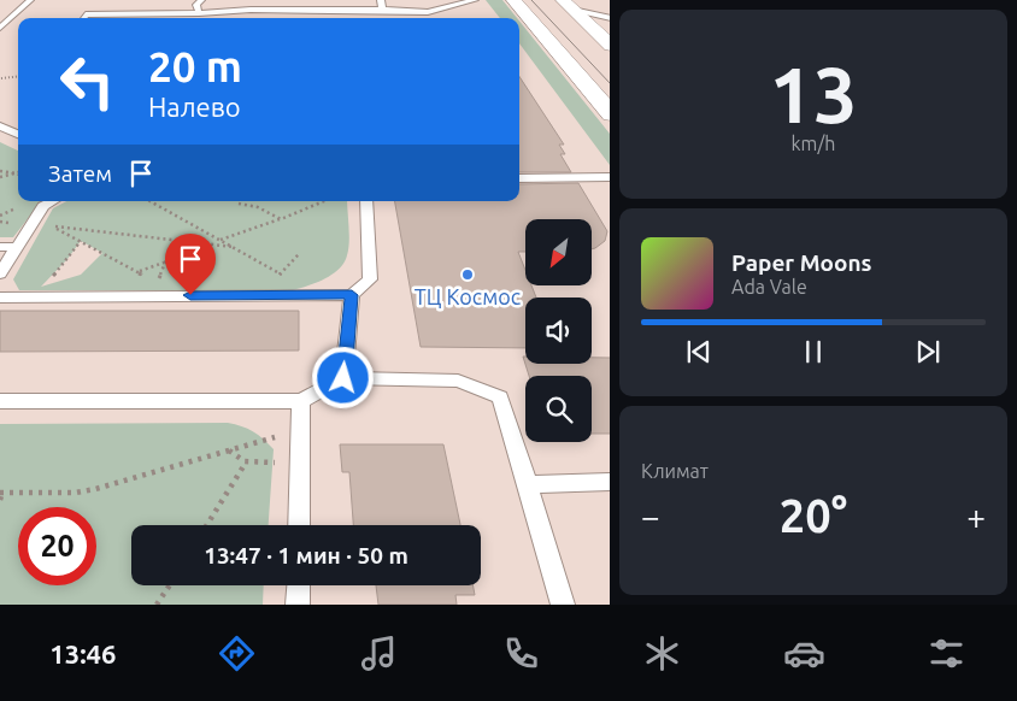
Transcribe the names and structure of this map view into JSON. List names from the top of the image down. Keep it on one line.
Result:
{"places":["ТЦ Космос"],"north":"bottom left","page":{"tile":[["13","km/h"],"Климат"],"turn":["20 m","Налево"],"then":"Затем","song":["Paper Moons","Ada Vale"],"heat":["−","20°","+"],"limit":"20","trip":"13:47 · 1 мин · 50 m","tabs":"13:46"}}
